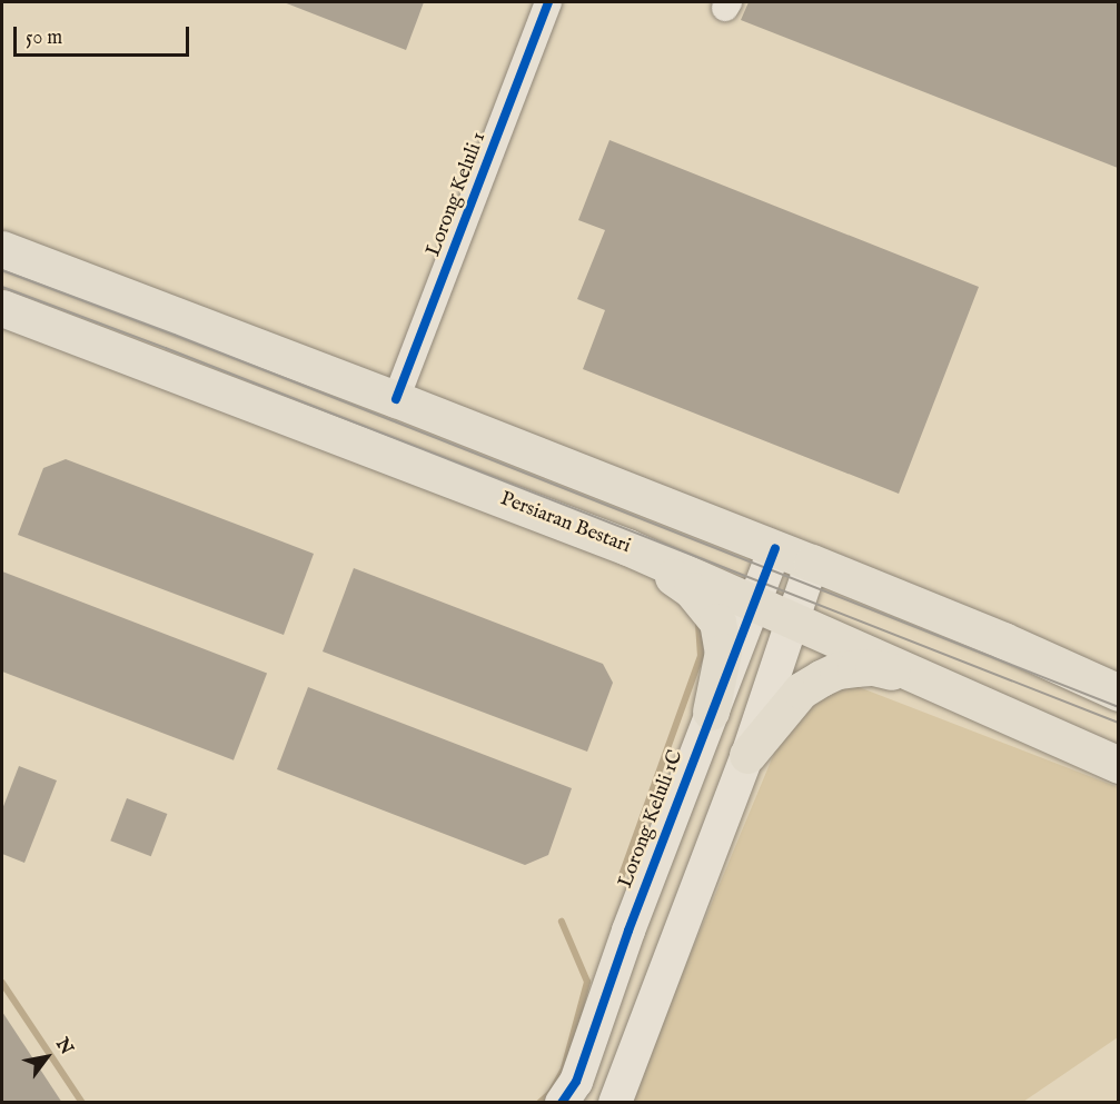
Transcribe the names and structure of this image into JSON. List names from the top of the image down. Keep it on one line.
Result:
{"streets":{"main road":["Persiaran Bestari"],"street":["Lorong Keluli 1","Lorong Keluli 1C"]},"crossings":[["Persiaran Bestari","Lorong Keluli 1C"]],"scale_bar":"50 m","north":"top right"}
